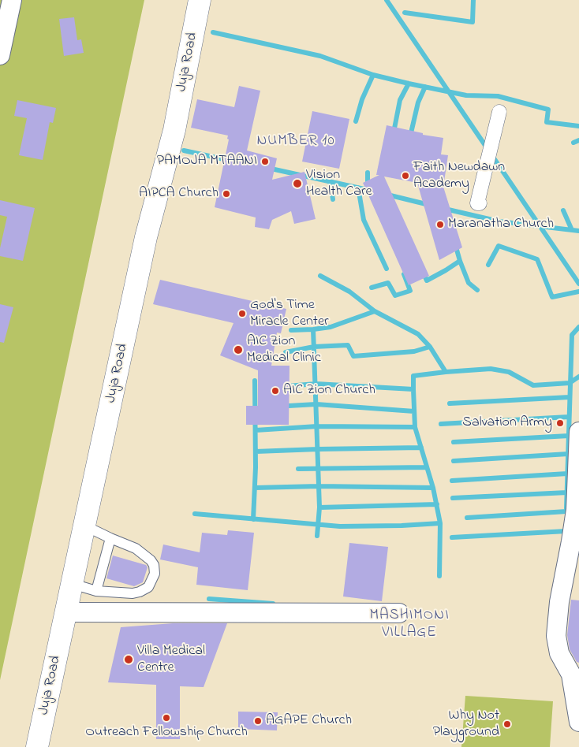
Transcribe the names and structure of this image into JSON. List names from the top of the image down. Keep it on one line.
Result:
{"streets":{"main road":["Juja Road"]},"districts":["NUMBER 10","MASHIMONI VILLAGE"],"places":["PAMOJA MTAANI","Faith Newdawn Academy","Vision Health Care","AIPCA Church","Maranatha Church","God's Time Miracle Center","AIC Zion Medical Clinic","AIC Zion Church","Salvation Army","Villa Medical Centre","Outreach Fellowship Church","AGAPE Church","Why Not Playground"]}
